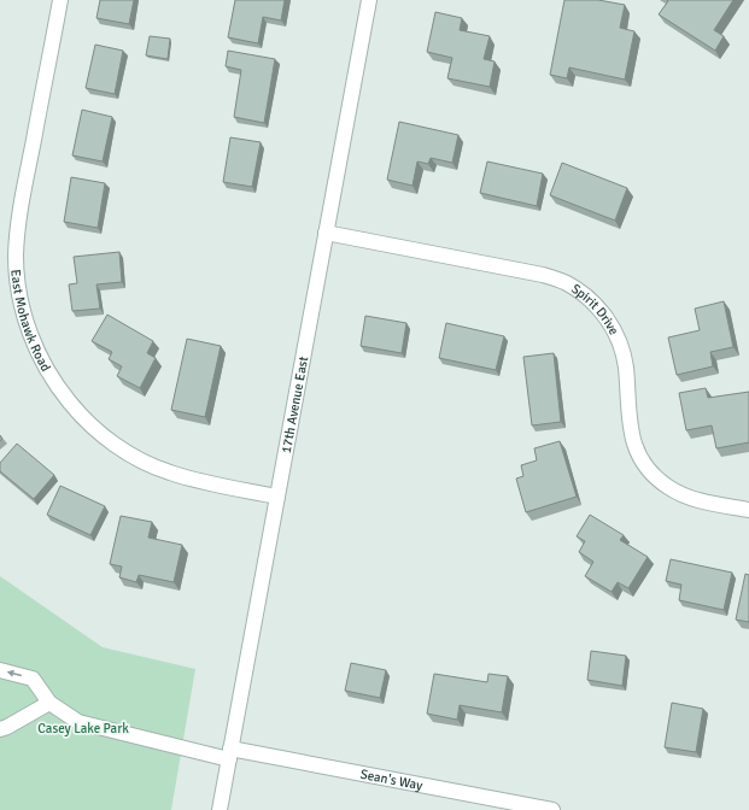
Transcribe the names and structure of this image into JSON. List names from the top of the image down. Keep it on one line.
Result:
{"streets":{"street":["Spirit Drive","East Mohawk Road","17th Avenue East","Sean's Way"]},"crossings":[["Spirit Drive","17th Avenue East"],["East Mohawk Road","17th Avenue East"],["17th Avenue East","Sean's Way"]],"parks":["Casey Lake Park"]}
